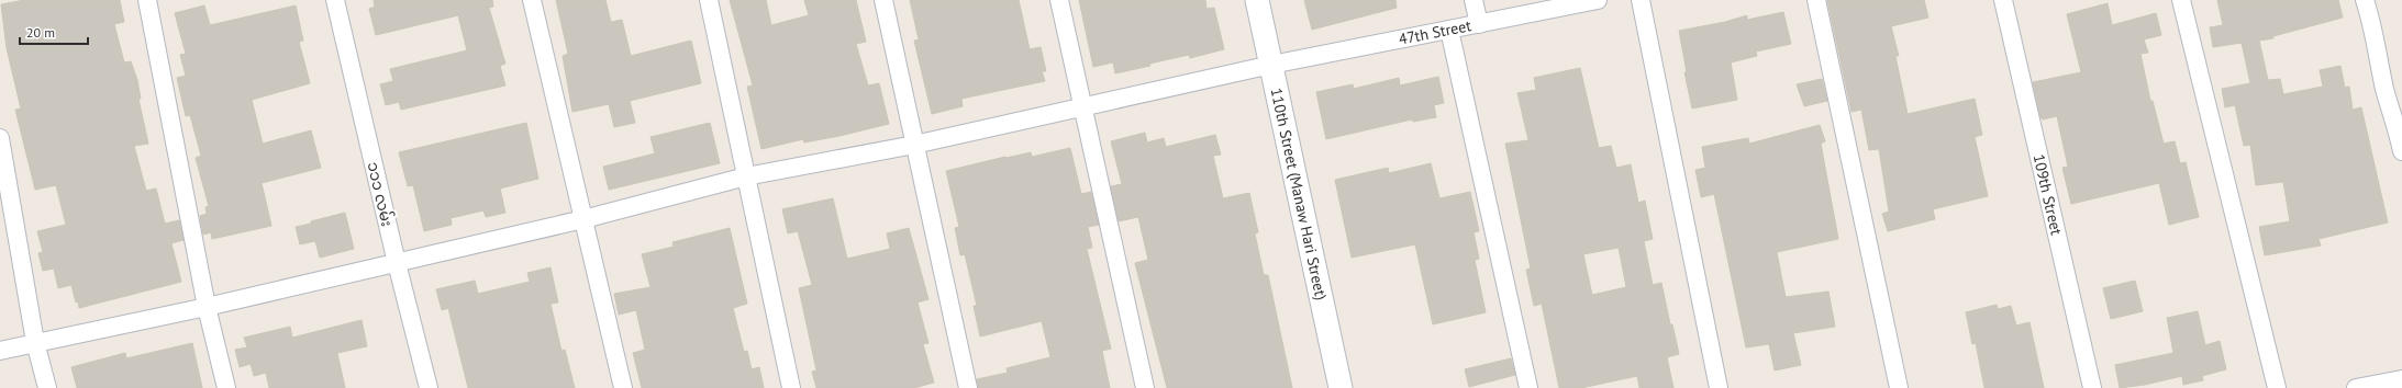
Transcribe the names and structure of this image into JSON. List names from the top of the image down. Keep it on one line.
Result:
{"streets":{"street":["47th Street","၁၁၁ လမ်း","110th Street (Manaw Hari Street)","109th Street"]},"crossings":[["47th Street","၁၁၁ လမ်း"],["47th Street","110th Street (Manaw Hari Street)"]],"scale_bar":"20 m"}
